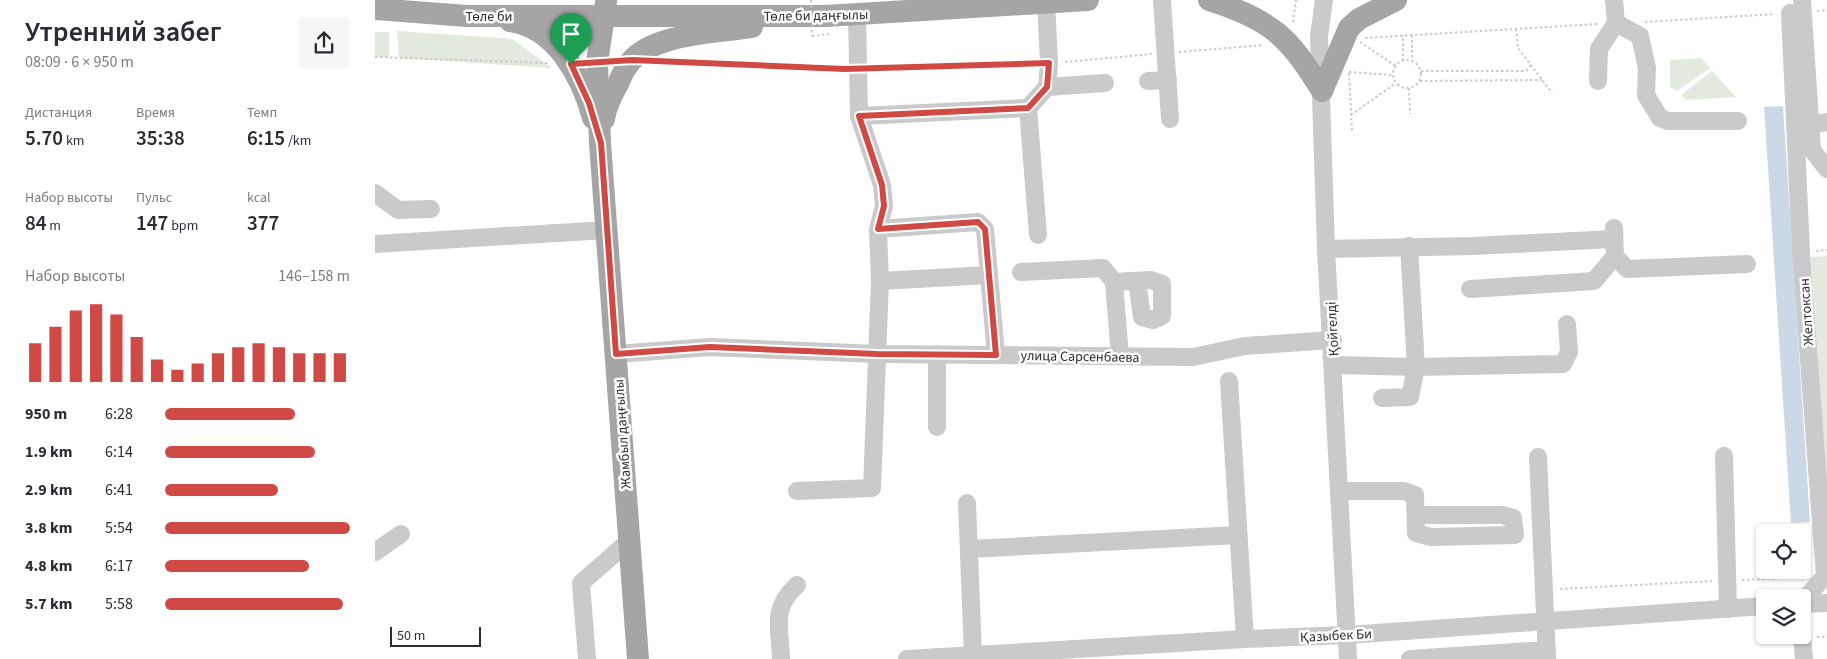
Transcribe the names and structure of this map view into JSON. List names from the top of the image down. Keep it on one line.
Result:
{"streets":{"main road":["Төле би даңғылы","Төле би","Жамбыл даңғылы"],"street":["Желтоксан","Қойгелді","улица Сарсенбаева","Қазыбек Би"]},"crossings":[["Төле би даңғылы","Төле би"],["Төле би даңғылы","Жамбыл даңғылы"],["Төле би","Жамбыл даңғылы"],["Қойгелді","улица Сарсенбаева"],["Қойгелді","Қазыбек Би"],["улица Сарсенбаева","Жамбыл даңғылы"]],"scale_bar":"50 m","page":{"heading":["Утренний забег","08:09 · 6 × 950 m"],"stats":[["Дистанция","5.70 km"],["Время","35:38"],["Темп","6:15 /km"],["Набор высоты","84 m"],["Пульс","147 bpm"],["kcal","377"]],"chart":["Набор высоты","146–158 m"],"list":[{"name":"950 m","note":"6:28"},{"name":"1.9 km","note":"6:14"},{"name":"2.9 km","note":"6:41"},{"name":"3.8 km","note":"5:54"},{"name":"4.8 km","note":"6:17"},{"name":"5.7 km","note":"5:58"}],"scale":"50 m"}}
